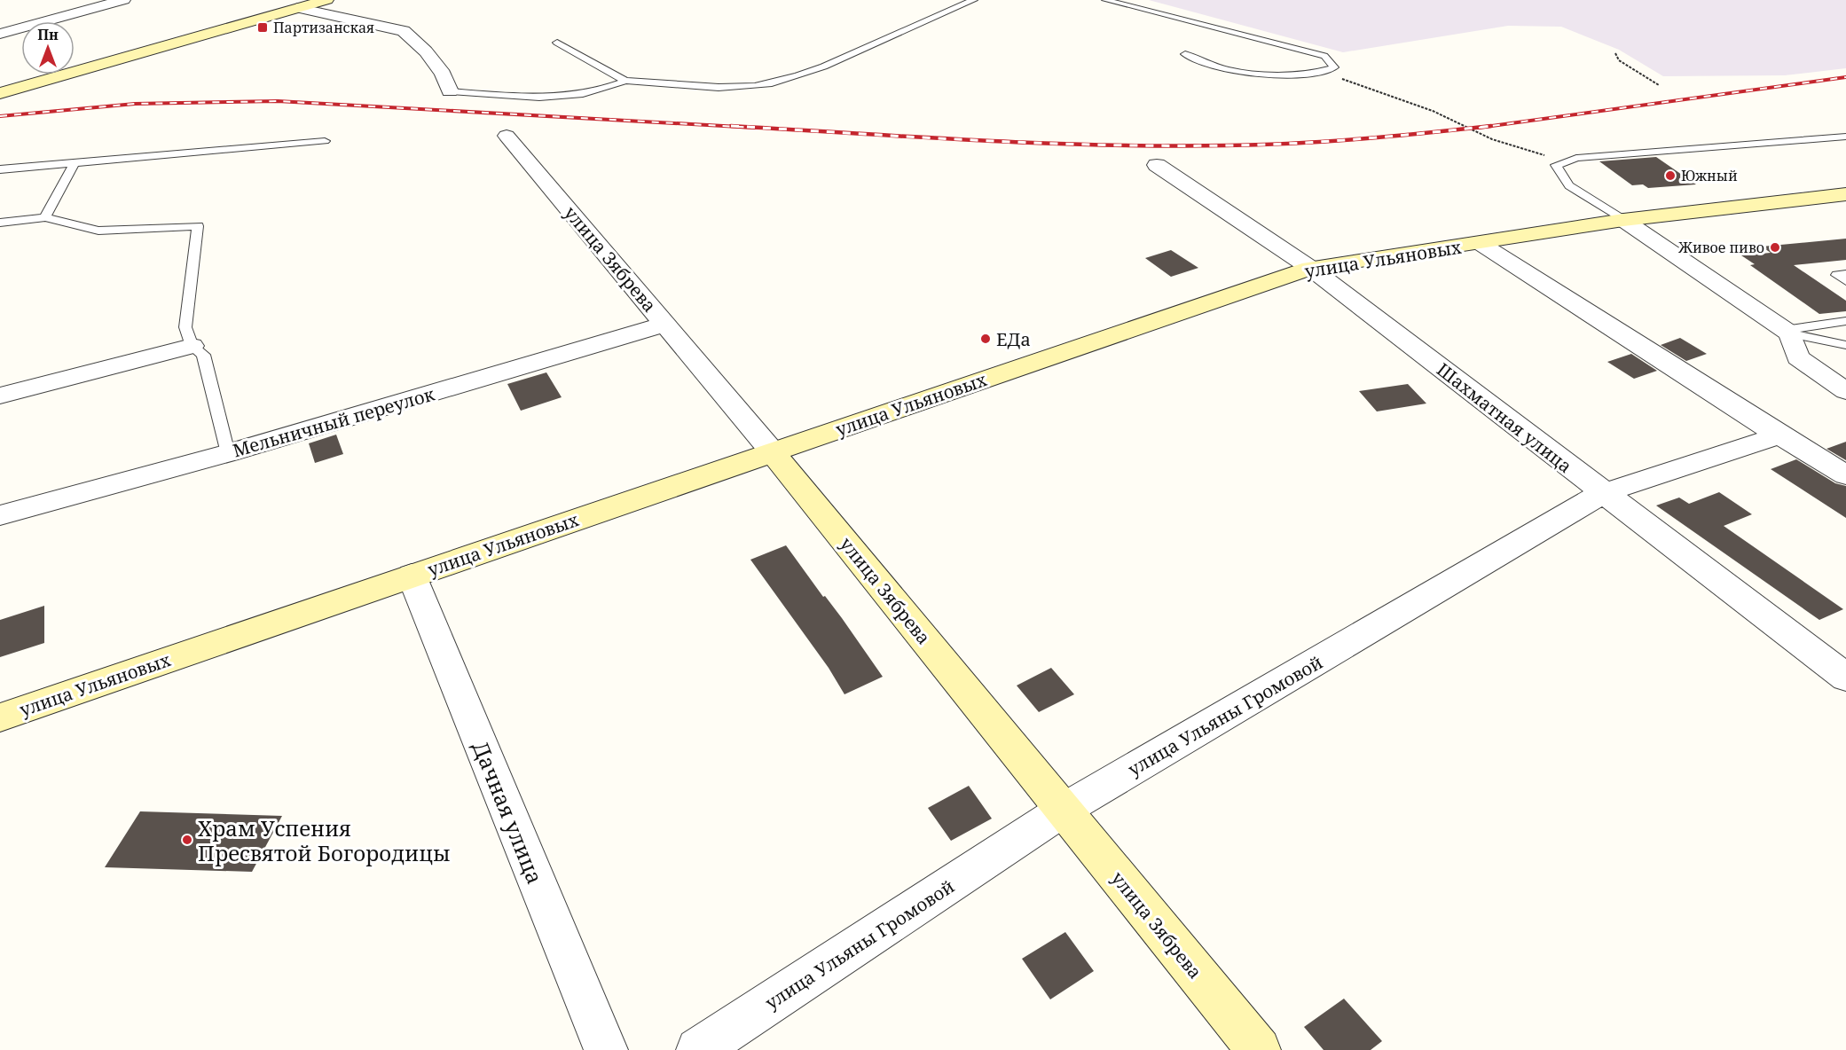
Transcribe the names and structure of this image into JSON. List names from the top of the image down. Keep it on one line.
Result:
{"streets":{"street":["улица Зябрева","улица Ульяновых","Шахматная улица","Мельничный переулок","улица Ульяны Громовой","Дачная улица"]},"crossings":[["улица Зябрева","улица Ульяновых"],["улица Зябрева","Мельничный переулок"],["улица Зябрева","улица Ульяны Громовой"],["улица Ульяновых","Шахматная улица"],["улица Ульяновых","Дачная улица"],["Шахматная улица","улица Ульяны Громовой"]],"places":{"transit":["Партизанская"],"other":["Южный","Живое пиво","ЕДа","Храм Успения Пресвятой Богородицы"]},"north":"top"}
